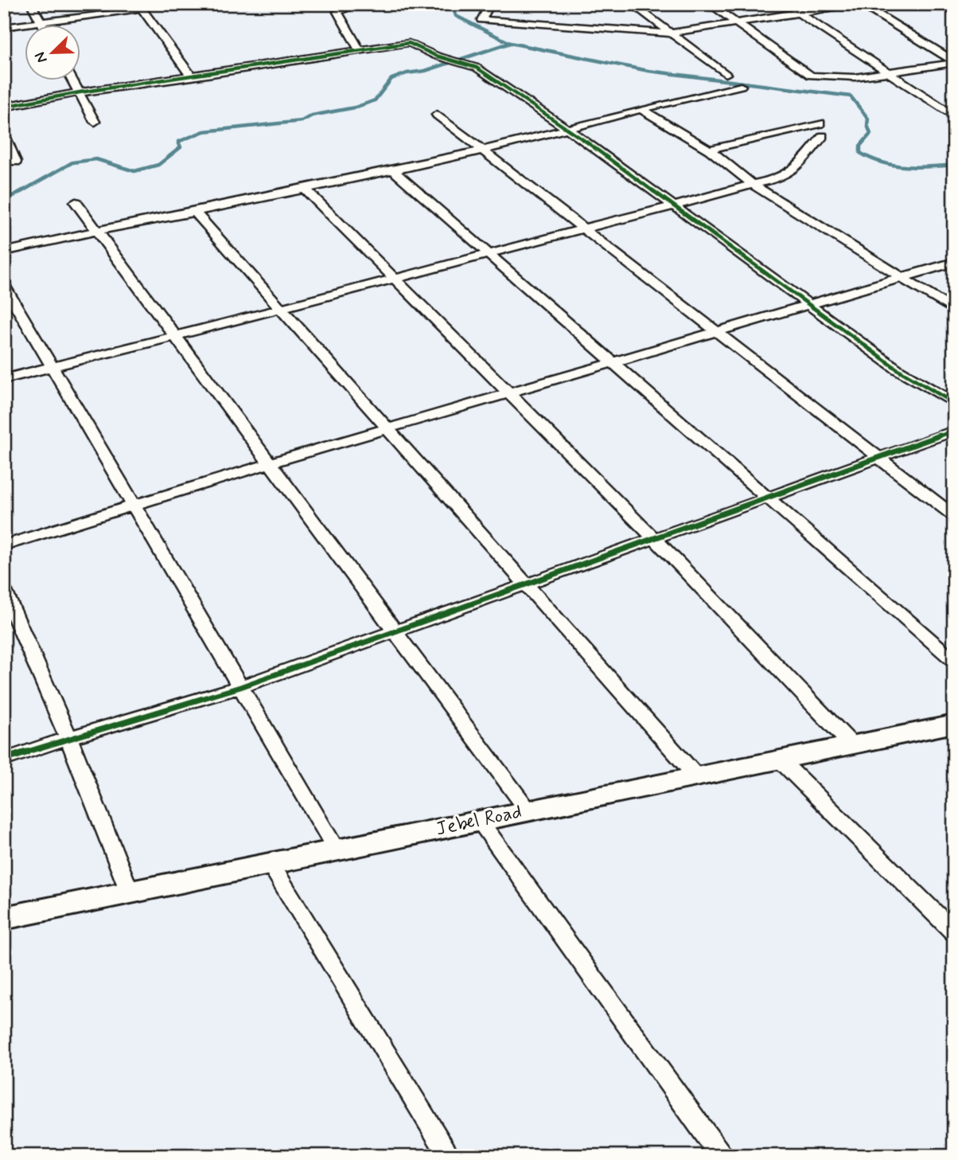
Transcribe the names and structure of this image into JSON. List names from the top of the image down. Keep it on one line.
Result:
{"streets":{"main road":["Jebel Road"]},"north":"bottom left"}
